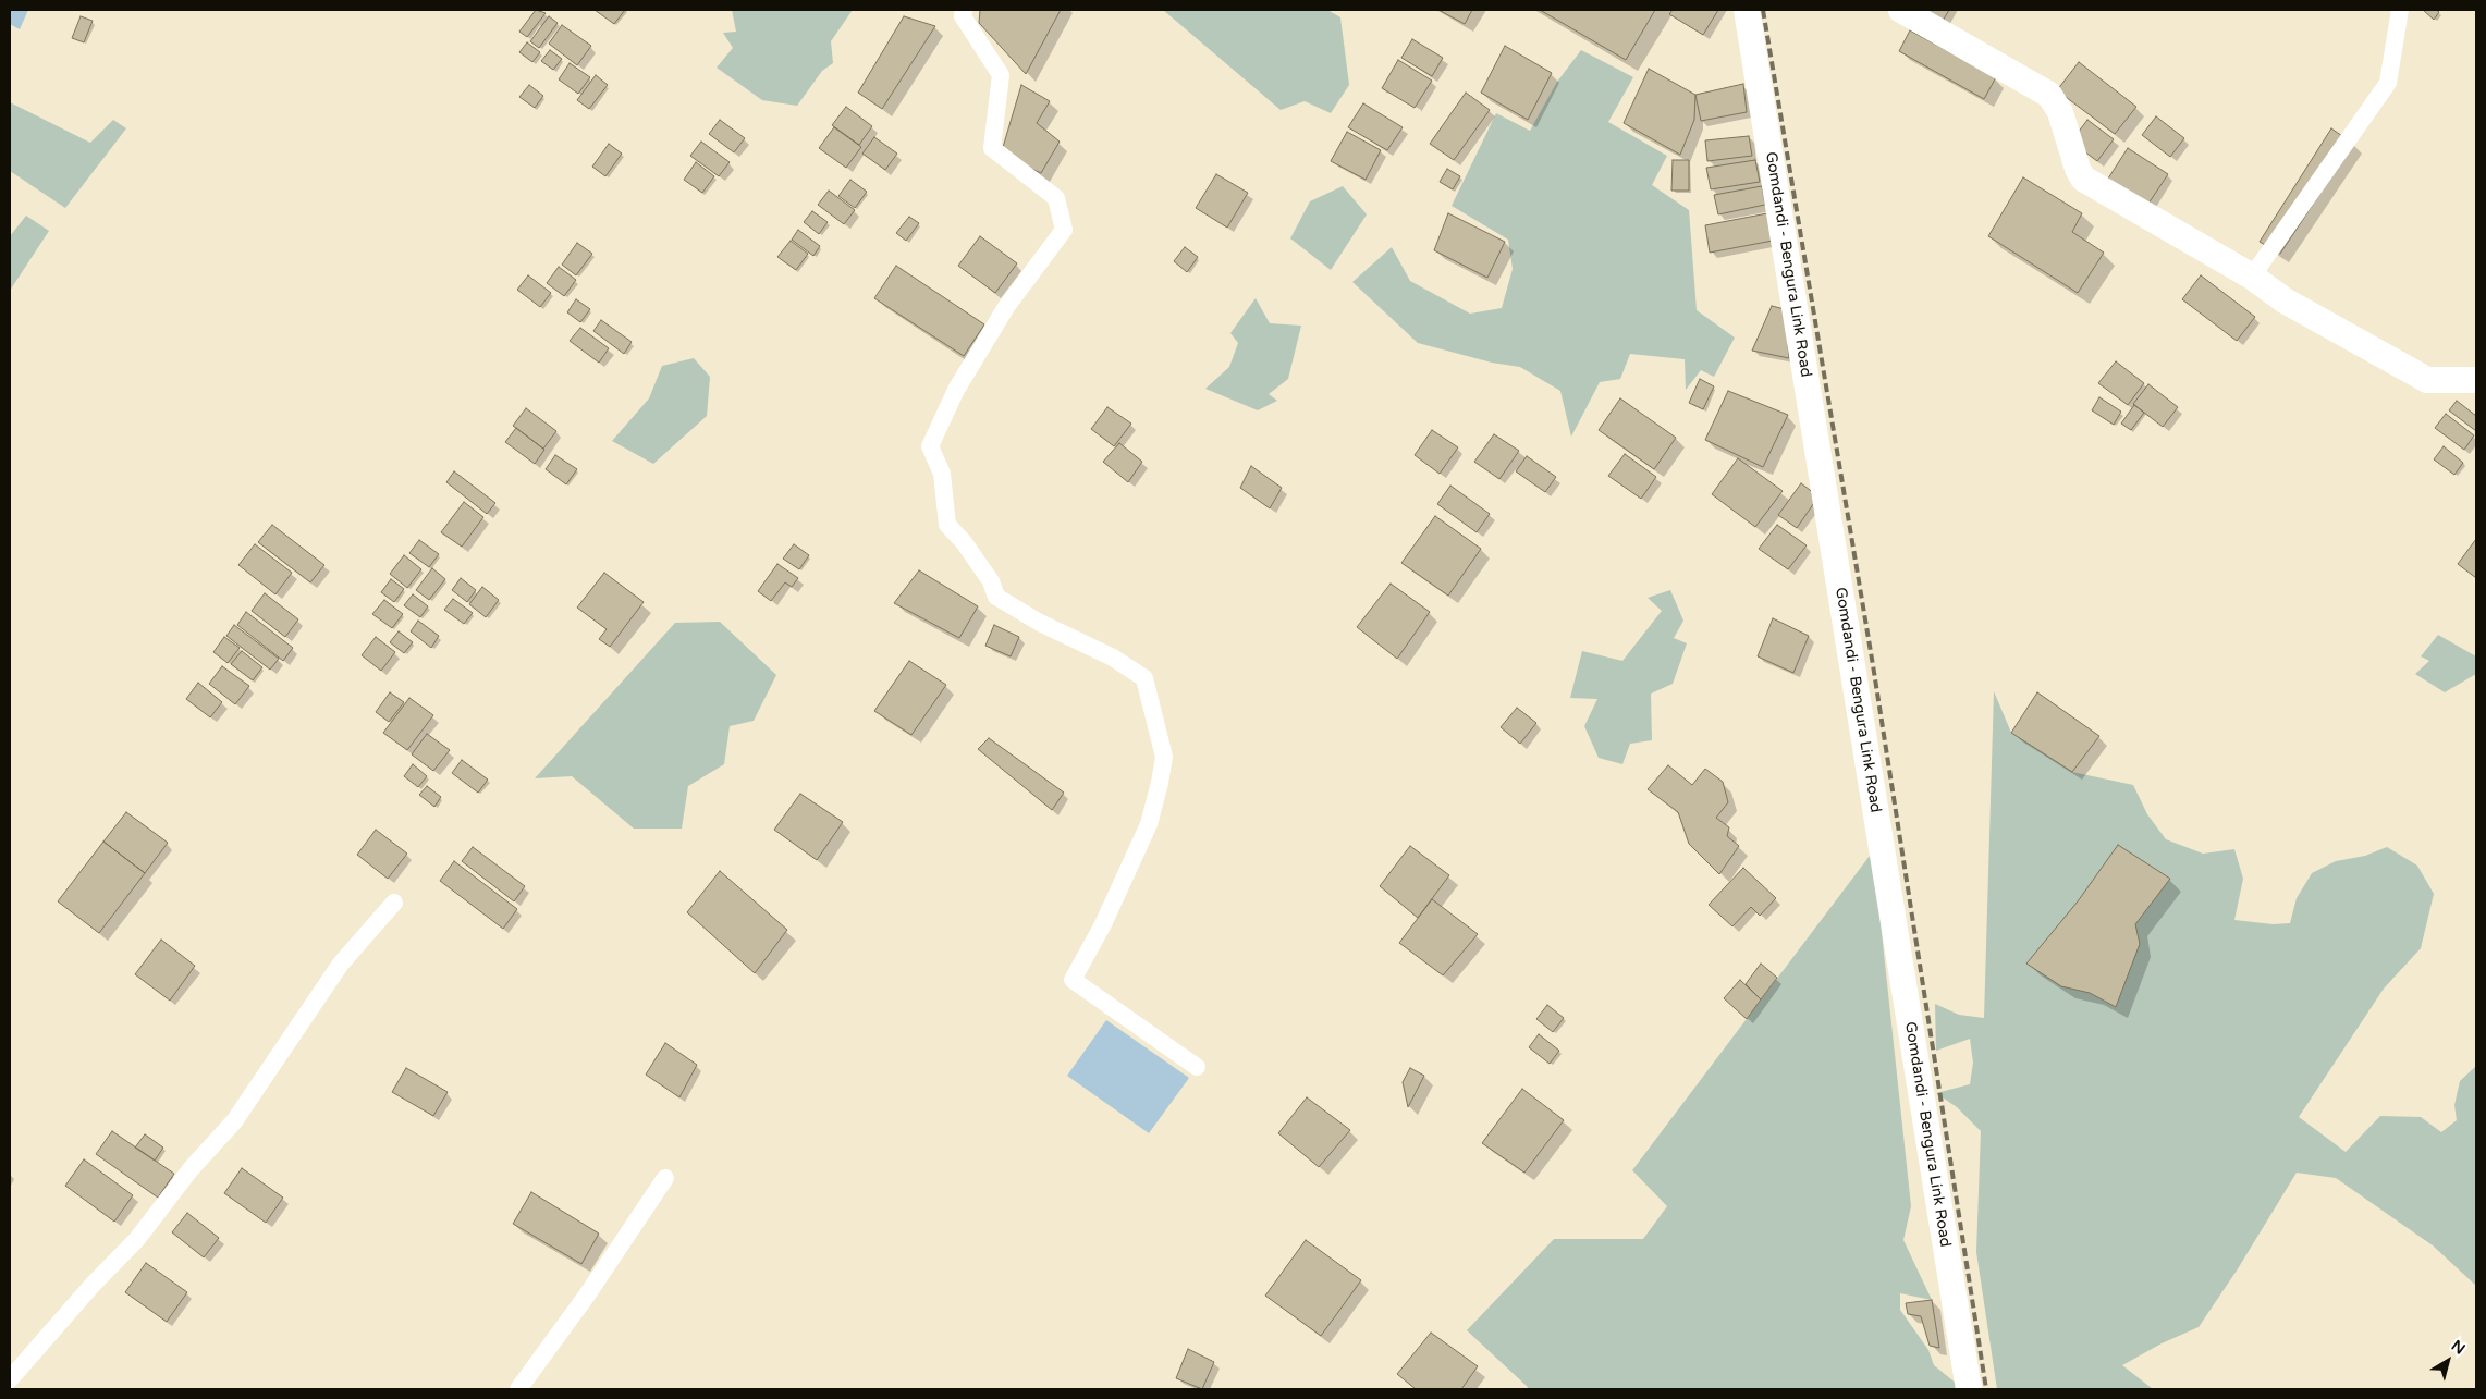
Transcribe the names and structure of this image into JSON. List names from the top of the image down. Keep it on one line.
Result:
{"streets":{"main road":["Gomdandi - Bengura Link Road"]},"north":"top right"}
